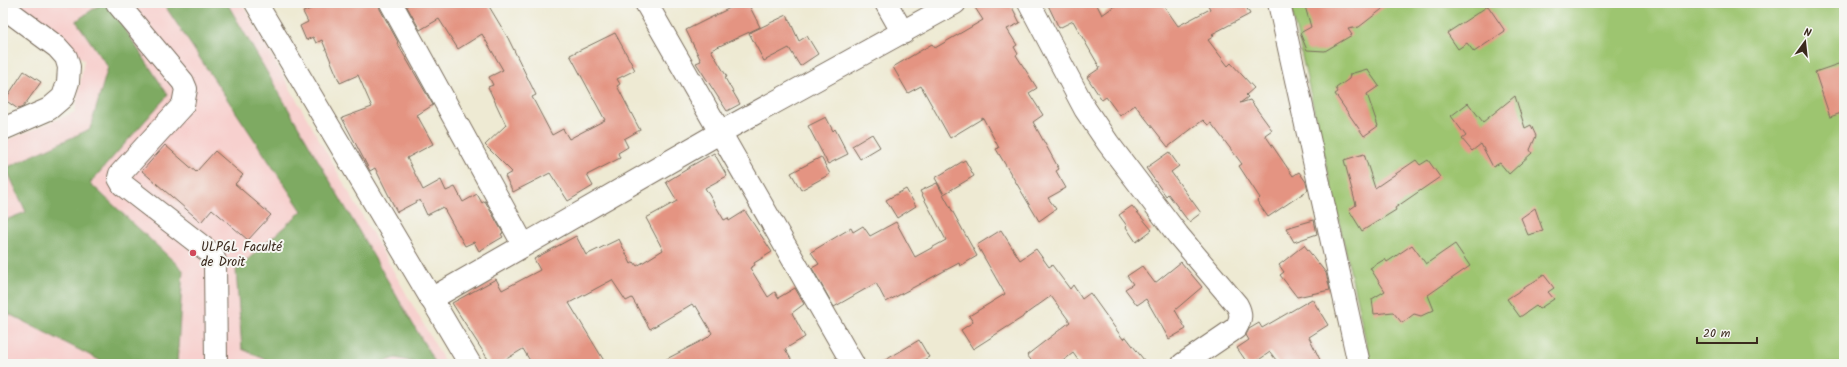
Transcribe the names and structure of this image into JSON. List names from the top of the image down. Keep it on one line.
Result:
{"places":["ULPGL Faculté de Droit"],"scale_bar":"20 m","north":"top"}
